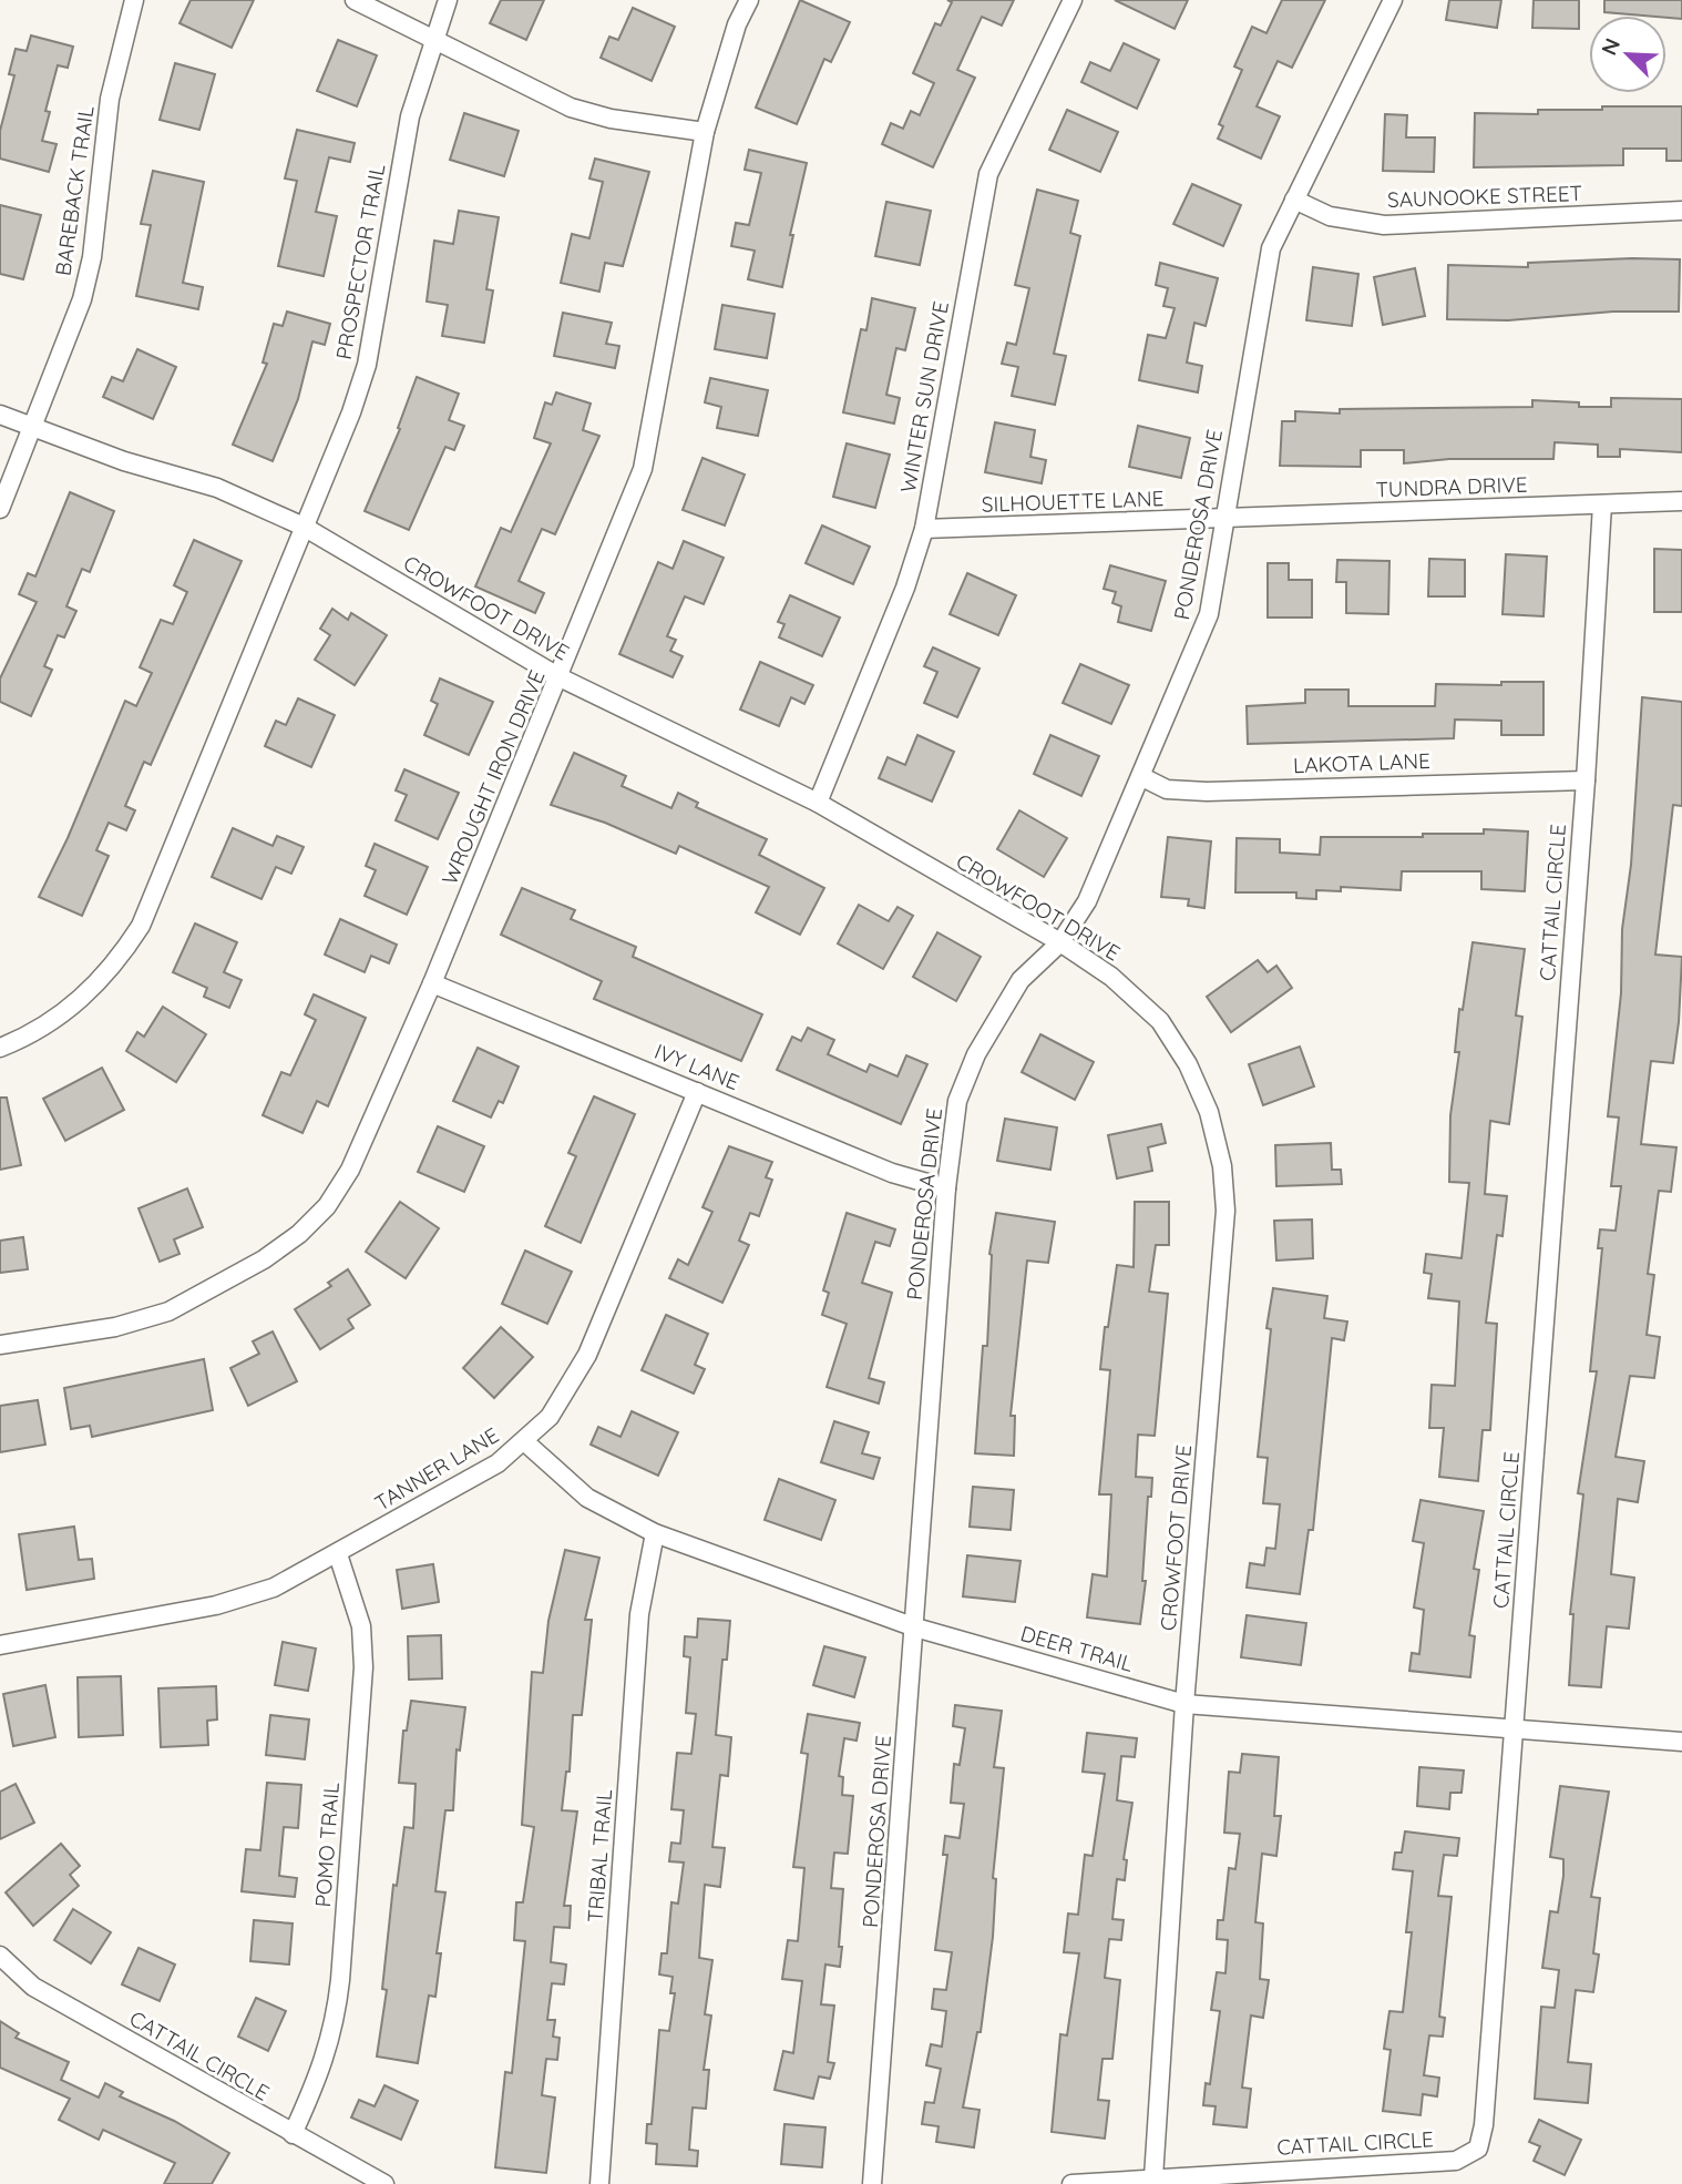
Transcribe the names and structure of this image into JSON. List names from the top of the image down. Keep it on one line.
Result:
{"streets":{"street":["BAREBACK TRAIL","SAUNOOKE STREET","PROSPECTOR TRAIL","WINTER SUN DRIVE","TUNDRA DRIVE","SILHOUETTE LANE","PONDEROSA DRIVE","CROWFOOT DRIVE","LAKOTA LANE","WROUGHT IRON DRIVE","CATTAIL CIRCLE","IVY LANE","TANNER LANE","DEER TRAIL","POMO TRAIL","TRIBAL TRAIL"]},"crossings":[["BAREBACK TRAIL","CROWFOOT DRIVE"],["SAUNOOKE STREET","PONDEROSA DRIVE"],["PROSPECTOR TRAIL","CROWFOOT DRIVE"],["WINTER SUN DRIVE","SILHOUETTE LANE"],["WINTER SUN DRIVE","CROWFOOT DRIVE"],["TUNDRA DRIVE","SILHOUETTE LANE"],["TUNDRA DRIVE","PONDEROSA DRIVE"],["TUNDRA DRIVE","CATTAIL CIRCLE"],["SILHOUETTE LANE","PONDEROSA DRIVE"],["PONDEROSA DRIVE","CROWFOOT DRIVE"],["PONDEROSA DRIVE","LAKOTA LANE"],["PONDEROSA DRIVE","IVY LANE"],["PONDEROSA DRIVE","DEER TRAIL"],["CROWFOOT DRIVE","WROUGHT IRON DRIVE"],["CROWFOOT DRIVE","CATTAIL CIRCLE"],["CROWFOOT DRIVE","DEER TRAIL"],["LAKOTA LANE","CATTAIL CIRCLE"],["WROUGHT IRON DRIVE","IVY LANE"],["CATTAIL CIRCLE","DEER TRAIL"],["CATTAIL CIRCLE","POMO TRAIL"],["IVY LANE","TANNER LANE"],["TANNER LANE","DEER TRAIL"],["TANNER LANE","POMO TRAIL"],["DEER TRAIL","TRIBAL TRAIL"]],"north":"top left"}
